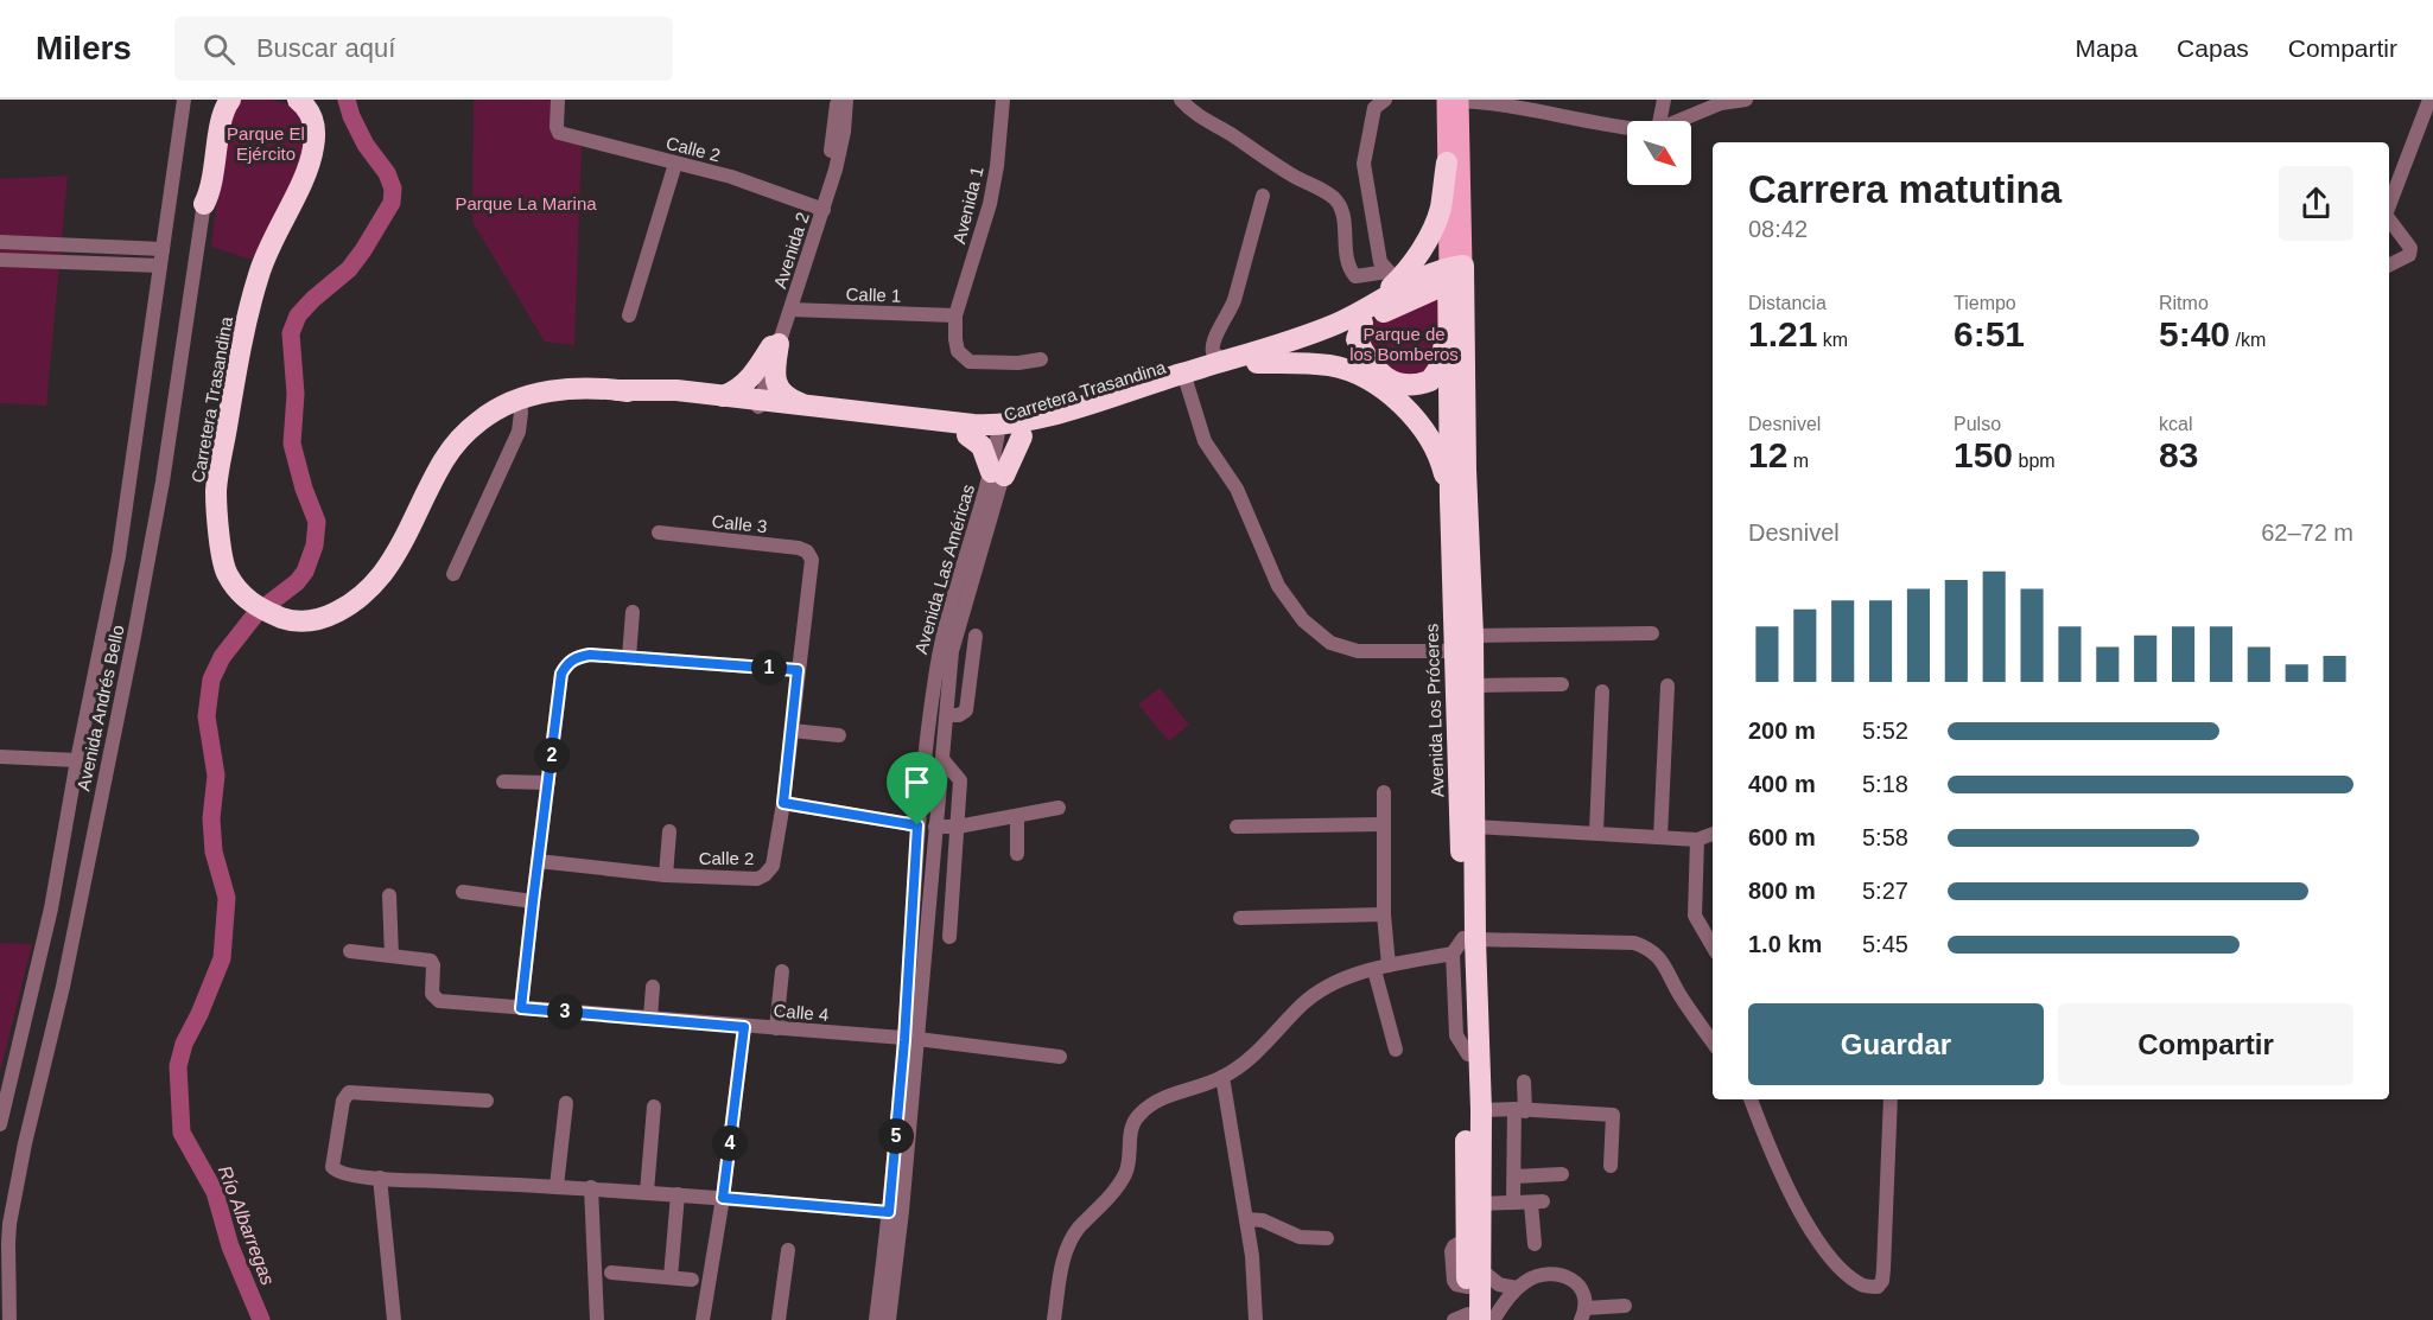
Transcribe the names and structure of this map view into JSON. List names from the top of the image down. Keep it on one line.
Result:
{"streets":{"highway":["Carretera Trasandina","Avenida Los Próceres"],"street":["Calle 2","Avenida 1","Avenida 2","Calle 1","Calle 3","Avenida Las Américas","Avenida Andrés Bello","Calle 4"]},"crossings":[["Calle 2","Avenida 2"],["Calle 2","Calle 3"],["Avenida 1","Calle 1"],["Avenida 2","Calle 1"],["Avenida 2","Carretera Trasandina"],["Carretera Trasandina","Avenida Los Próceres"],["Avenida Las Américas","Calle 4"]],"water":["Río Albarregas"],"parks":["Parque El Ejército","Parque La Marina","Parque de los Bomberos"],"north":"bottom right","page":{"header":"Milers","search":"Buscar aquí","nav":["Mapa","Capas","Compartir"],"heading":["Carrera matutina","08:42"],"stats":[["Distancia","1.21 km"],["Tiempo","6:51"],["Ritmo","5:40 /km"],["Desnivel","12 m"],["Pulso","150 bpm"],["kcal","83"]],"chart":["Desnivel","62–72 m"],"pins":["1","2","3","5","4"],"list":[{"name":"200 m","note":"5:52"},{"name":"400 m","note":"5:18"},{"name":"600 m","note":"5:58"},{"name":"800 m","note":"5:27"},{"name":"1.0 km","note":"5:45"}],"buttons":["Guardar","Compartir"]}}
